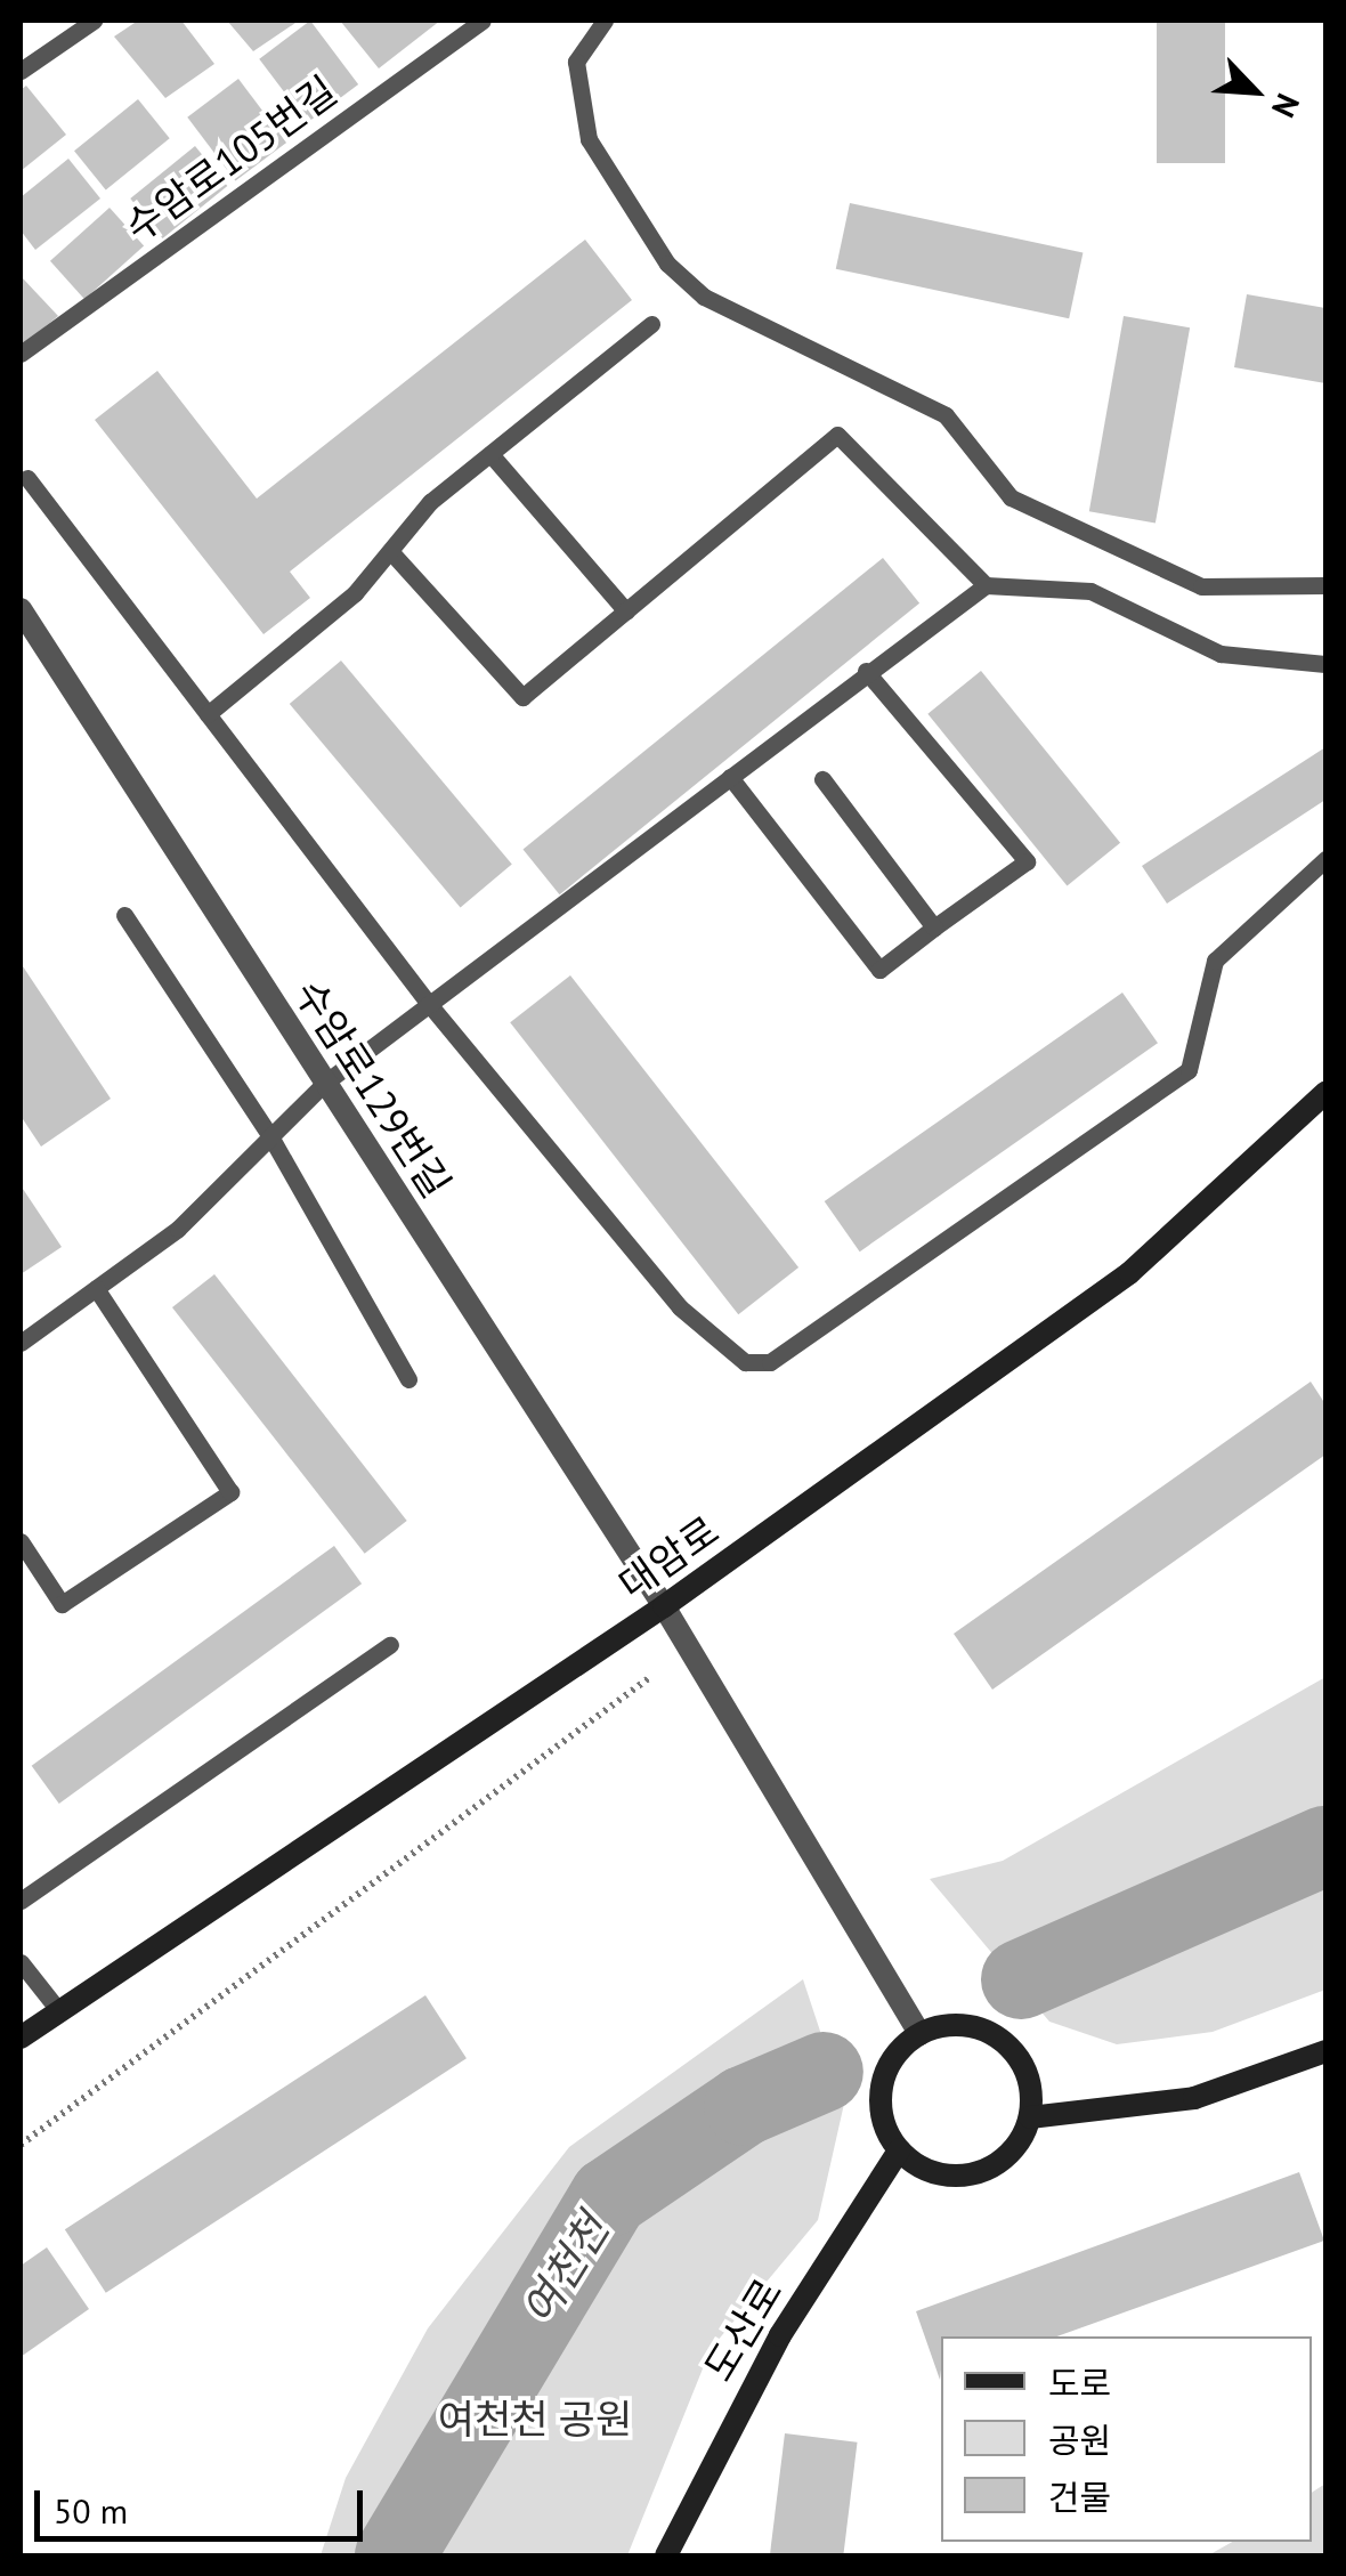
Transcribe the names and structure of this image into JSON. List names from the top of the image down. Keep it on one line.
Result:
{"streets":{"street":["수암로129번길","대암로","도산로"],"lane":["수암로105번길"]},"crossings":[["수암로129번길","대암로"],["수암로129번길","도산로"]],"water":["여천천"],"parks":["여천천 공원"],"legend":["도로","공원","건물"],"scale_bar":"50 m","north":"bottom right"}
